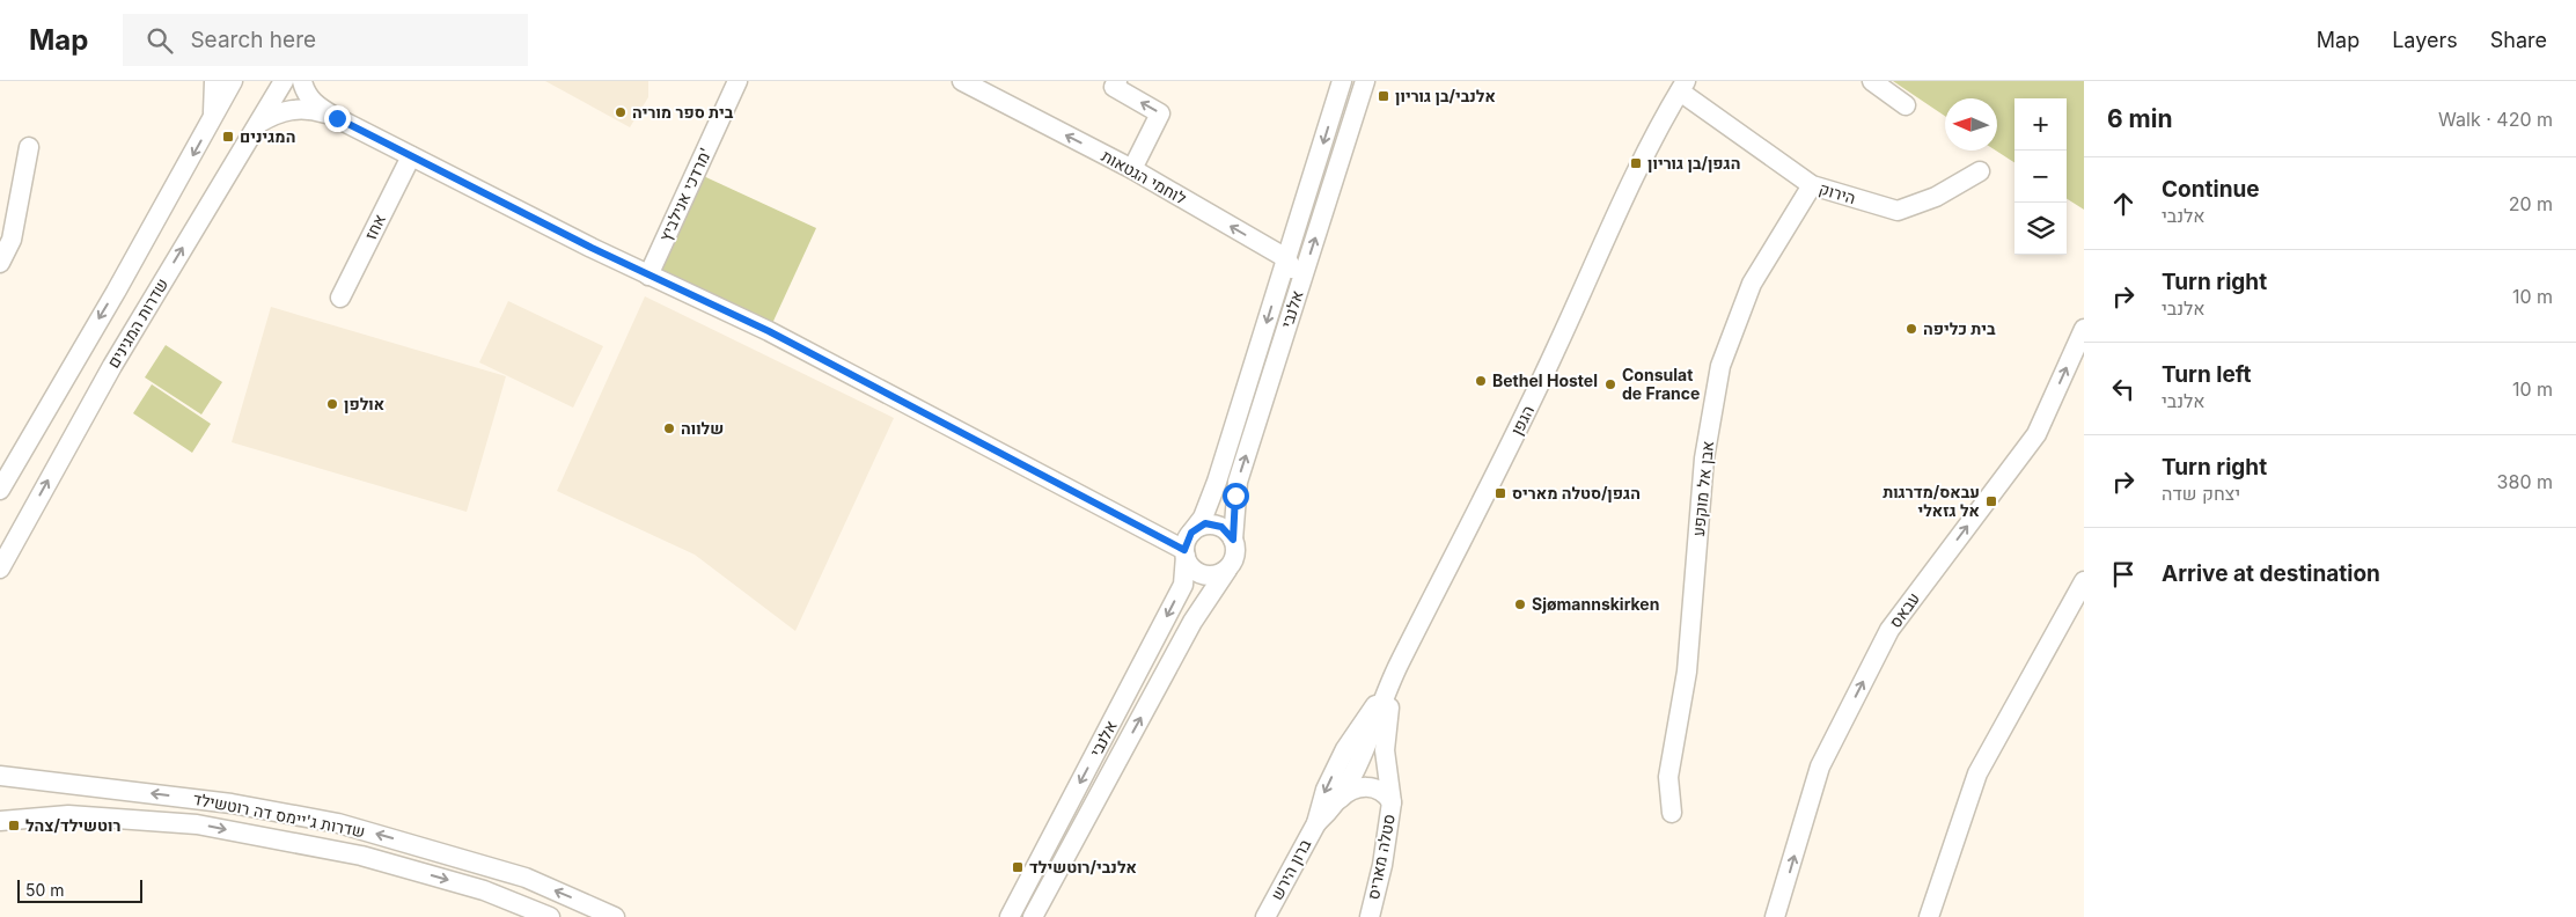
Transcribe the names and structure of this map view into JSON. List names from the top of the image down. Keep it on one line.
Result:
{"streets":{"street":["לוחמי הגטאות","הירוק","מרדכי אנילביץ'","אחז","אלנבי","שדרות המגינים","הגפן","אבן אל מוקפע","עבאס","שדרות ג'יימס דה רוטשילד","סטלה מאריס","ברון הירש"]},"crossings":[["לוחמי הגטאות","אלנבי"],["הירוק","הגפן"],["הירוק","אבן אל מוקפע"],["הגפן","סטלה מאריס"],["הגפן","ברון הירש"]],"one_way":["לוחמי הגטאות"],"places":{"transit":["אלנבי/בן גוריון","המגינים","הגפן/בן גוריון","הגפן/סטלה מאריס","עבאס/מדרגות אל גזאלי","רוטשילד/צהל","אלנבי/רוטשילד"],"other":["בית ספר מוריה","בית כליפה","Bethel Hostel","Consulat de France","אולפן","שלווה","Sjømannskirken"]},"scale_bar":"50 m","north":"left","page":{"header":"Map","search":"Search here","nav":["Map","Layers","Share"],"heading":["6 min","Walk · 420 m"],"map_buttons":["+","−"],"list":[["Continue","אלנבי","20 m"],["Turn right","אלנבי","10 m"],["Turn left","אלנבי","10 m"],["Turn right","יצחק שדה","380 m"],"Arrive at destination"],"scale":"50 m"}}
